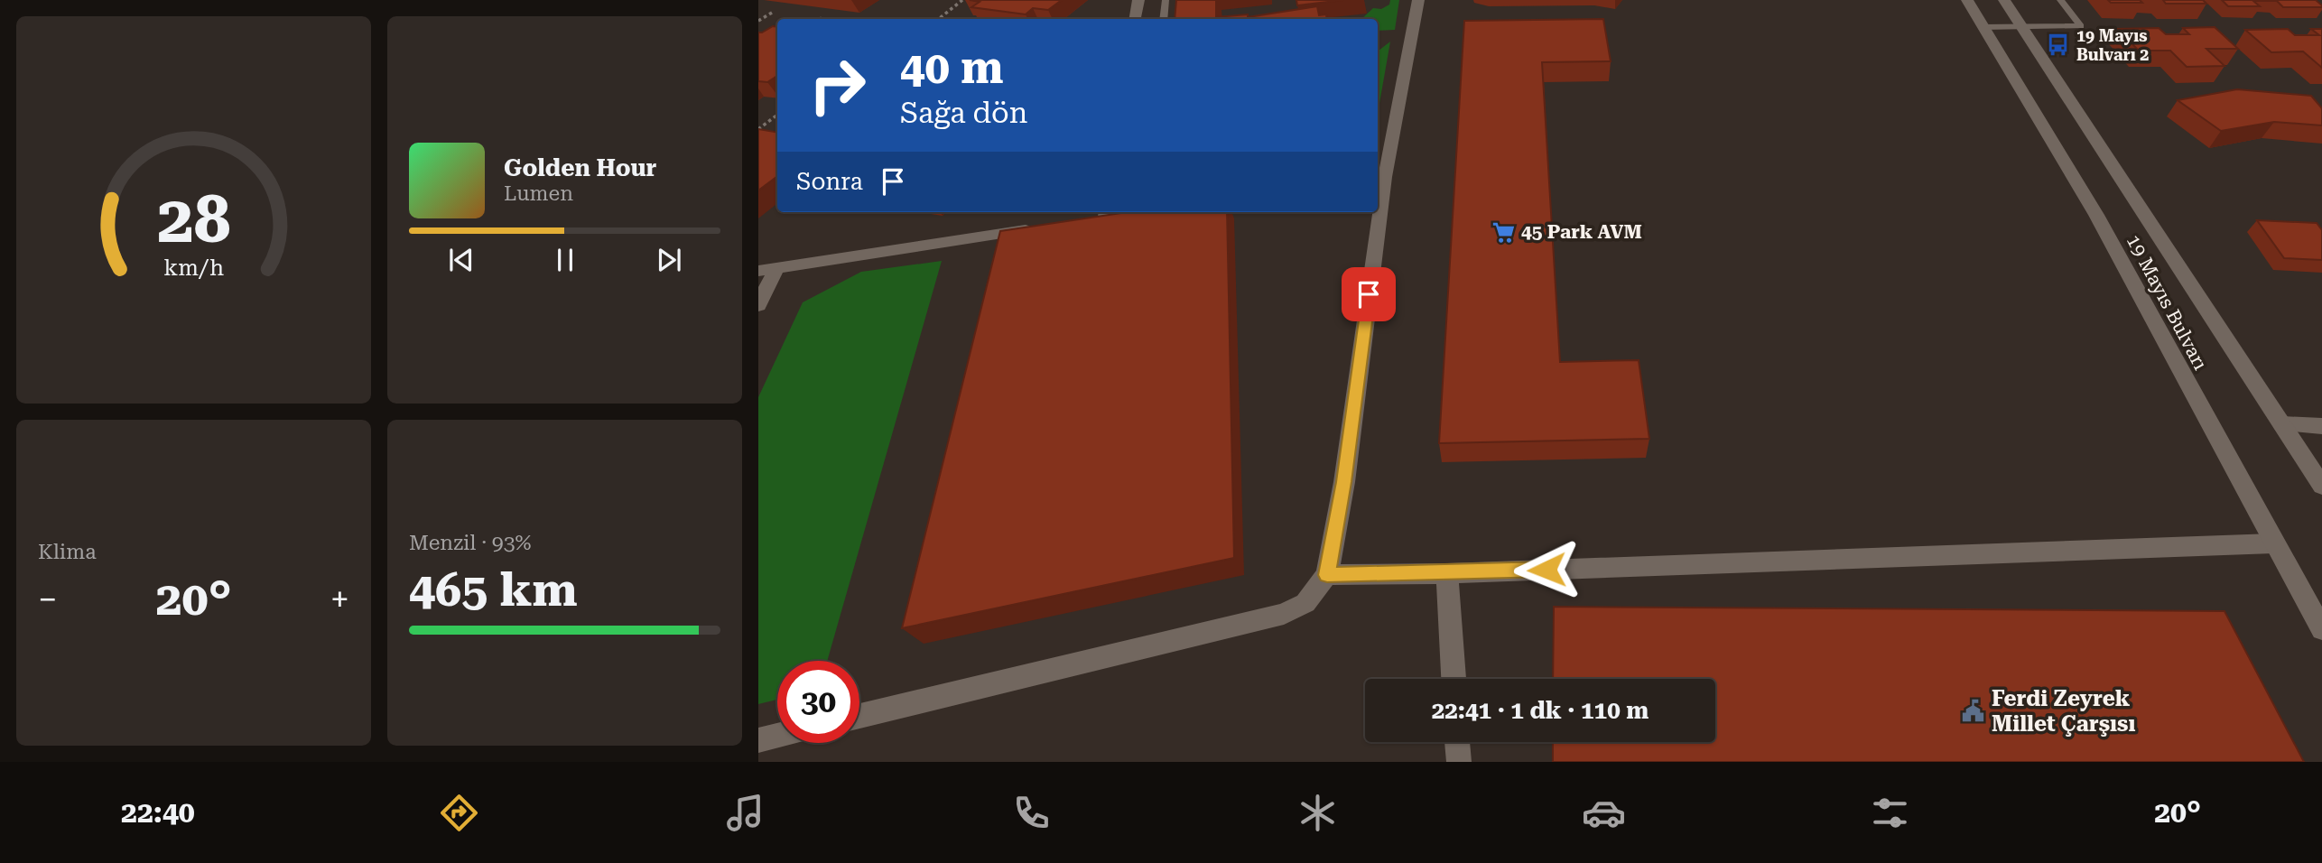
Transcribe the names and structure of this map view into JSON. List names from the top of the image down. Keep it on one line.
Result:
{"streets":{"street":["19 Mayıs Bulvarı"]},"places":{"bus stop":["19 Mayıs Bulvarı 2"],"supermarket":["45 Park AVM"],"public building":["Ferdi Zeyrek Millet Çarşısı"]},"page":{"turn":["40 m","Sağa dön"],"song":["Golden Hour","Lumen"],"then":"Sonra","tile":["Klima",["Menzil · 93%","465 km"]],"heat":["−","20°","+"],"limit":"30","trip":"22:41 · 1 dk · 110 m","tabs":["22:40","20°"],"gauge":["28","km/h"]}}
